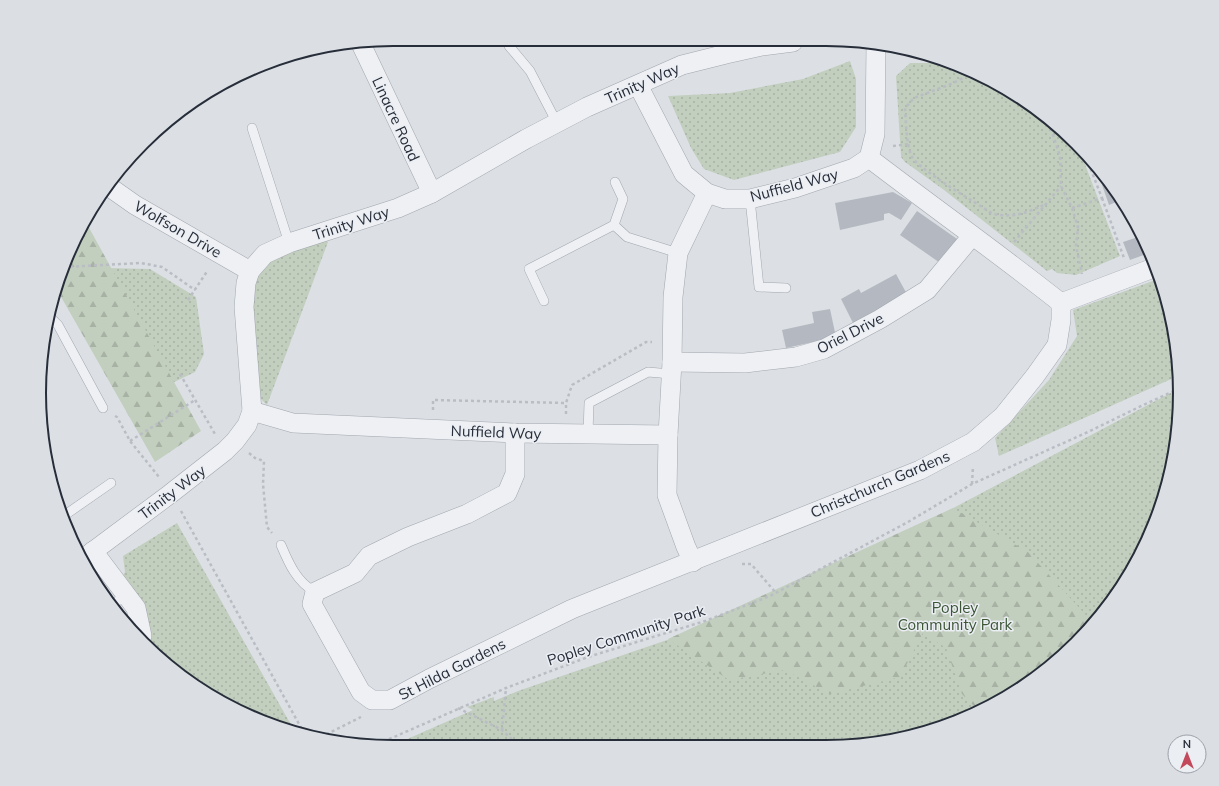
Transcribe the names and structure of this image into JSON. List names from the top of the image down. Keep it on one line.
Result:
{"streets":{"street":["Trinity Way","Linacre Road","Nuffield Way","Wolfson Drive","Oriel Drive","Christchurch Gardens","St Hilda Gardens"],"path":["Popley Community Park"]},"crossings":[["Trinity Way","Linacre Road"],["Trinity Way","Nuffield Way"],["Trinity Way","Wolfson Drive"],["Christchurch Gardens","St Hilda Gardens"]],"parks":["Popley Community Park"],"north":"top"}
